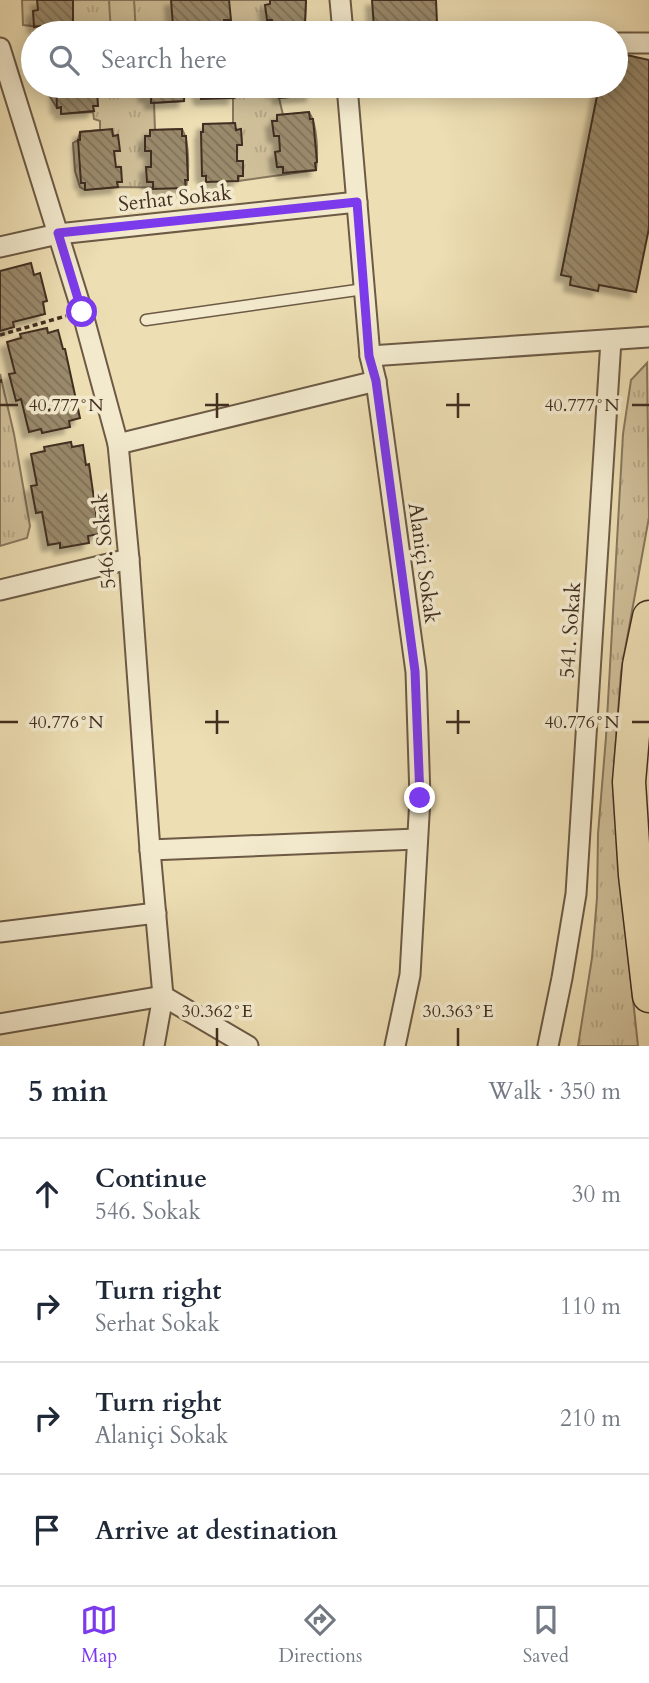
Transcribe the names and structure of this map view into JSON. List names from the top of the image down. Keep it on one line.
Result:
{"streets":{"street":["Serhat Sokak","546. Sokak","Alaniçi Sokak","541. Sokak"]},"crossings":[["Serhat Sokak","546. Sokak"],["Serhat Sokak","Alaniçi Sokak"]],"page":{"search":"Search here","heading":["5 min","Walk · 350 m"],"list":[["Continue","546. Sokak","30 m"],["Turn right","Serhat Sokak","110 m"],["Turn right","Alaniçi Sokak","210 m"],"Arrive at destination"],"nav":["Map","Directions","Saved"]},"coordinates":["40.777°N","40.776°N","30.362°E","30.363°E"]}
